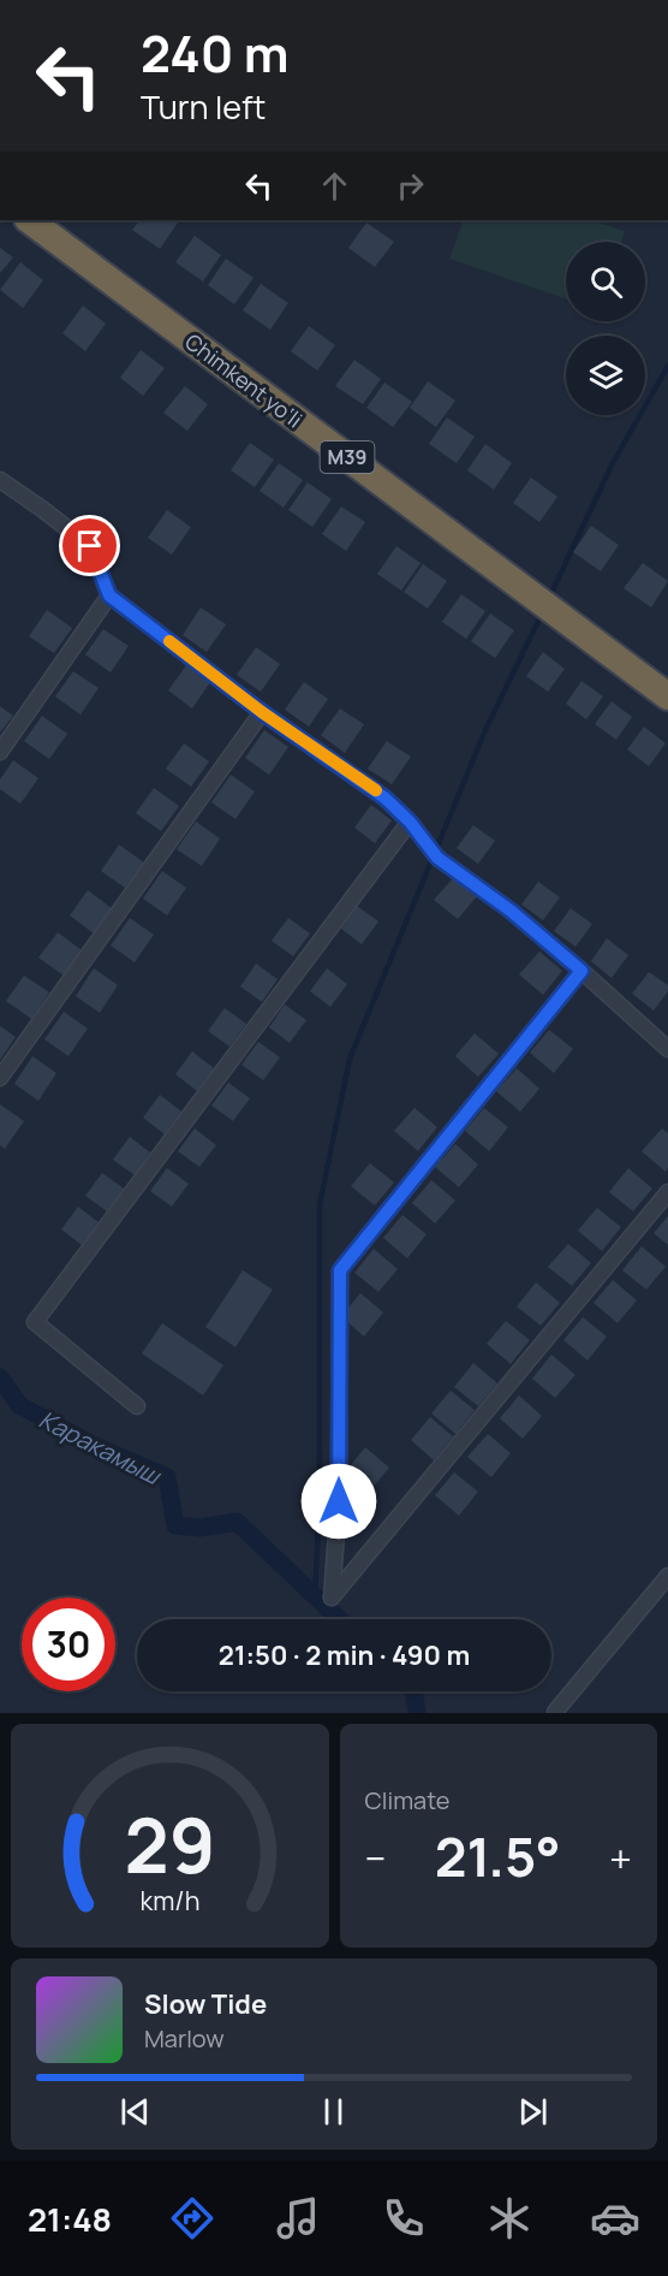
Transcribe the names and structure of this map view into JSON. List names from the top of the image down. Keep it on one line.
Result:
{"streets":{"highway":["Chimkent yo‘li","M39"]},"water":["Каракамыш"],"page":{"turn":["240 m","Turn left"],"limit":"30","trip":"21:50 · 2 min · 490 m","tile":"Climate","heat":["−","21.5°","+"],"song":["Slow Tide","Marlow"],"tabs":"21:48","gauge":["29","km/h"]}}
